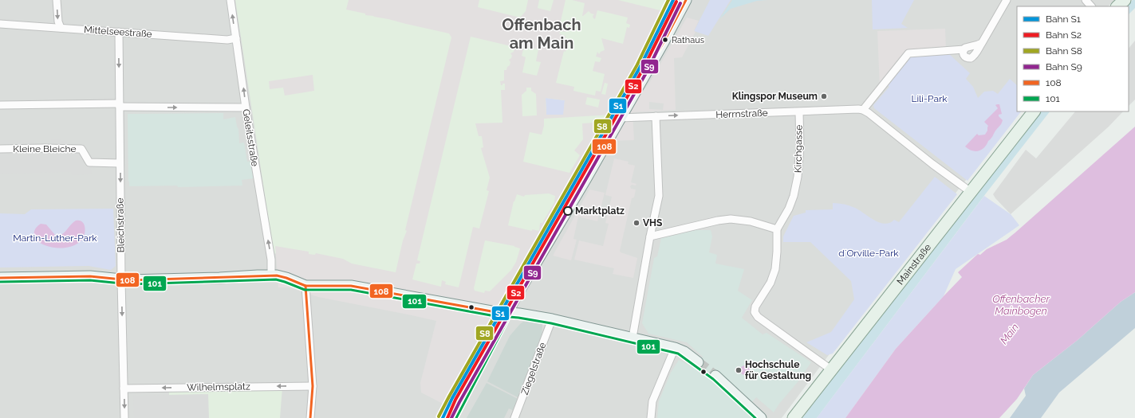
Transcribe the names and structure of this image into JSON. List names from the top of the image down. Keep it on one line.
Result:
{"streets":{"main road":["Mainstraße"],"street":["Mittelseestraße","Herrnstraße","Geleitsstraße","Kleine Bleiche","Kirchgasse","Bleichstraße","Ziegelstraße","Wilhelmsplatz"]},"crossings":[["Mittelseestraße","Geleitsstraße"],["Mittelseestraße","Bleichstraße"],["Herrnstraße","Kirchgasse"],["Kleine Bleiche","Bleichstraße"],["Kirchgasse","Mainstraße"],["Bleichstraße","Wilhelmsplatz"]],"one_way":["Herrnstraße","Geleitsstraße","Bleichstraße","Wilhelmsplatz"],"districts":["Offenbach am Main"],"water":["Offenbacher Mainbogen","Main"],"parks":["Lili-Park","Martin-Luther-Park","d´Orville-Park"],"places":["Rathaus","Klingspor Museum","Marktplatz","VHS","Hochschule für Gestaltung"],"lines":["rail line S1","rail line S8","transit line 108","rail line S2","rail line S9","transit line 101"],"legend":["Bahn S1","Bahn S2","Bahn S8","Bahn S9","108","101"]}
